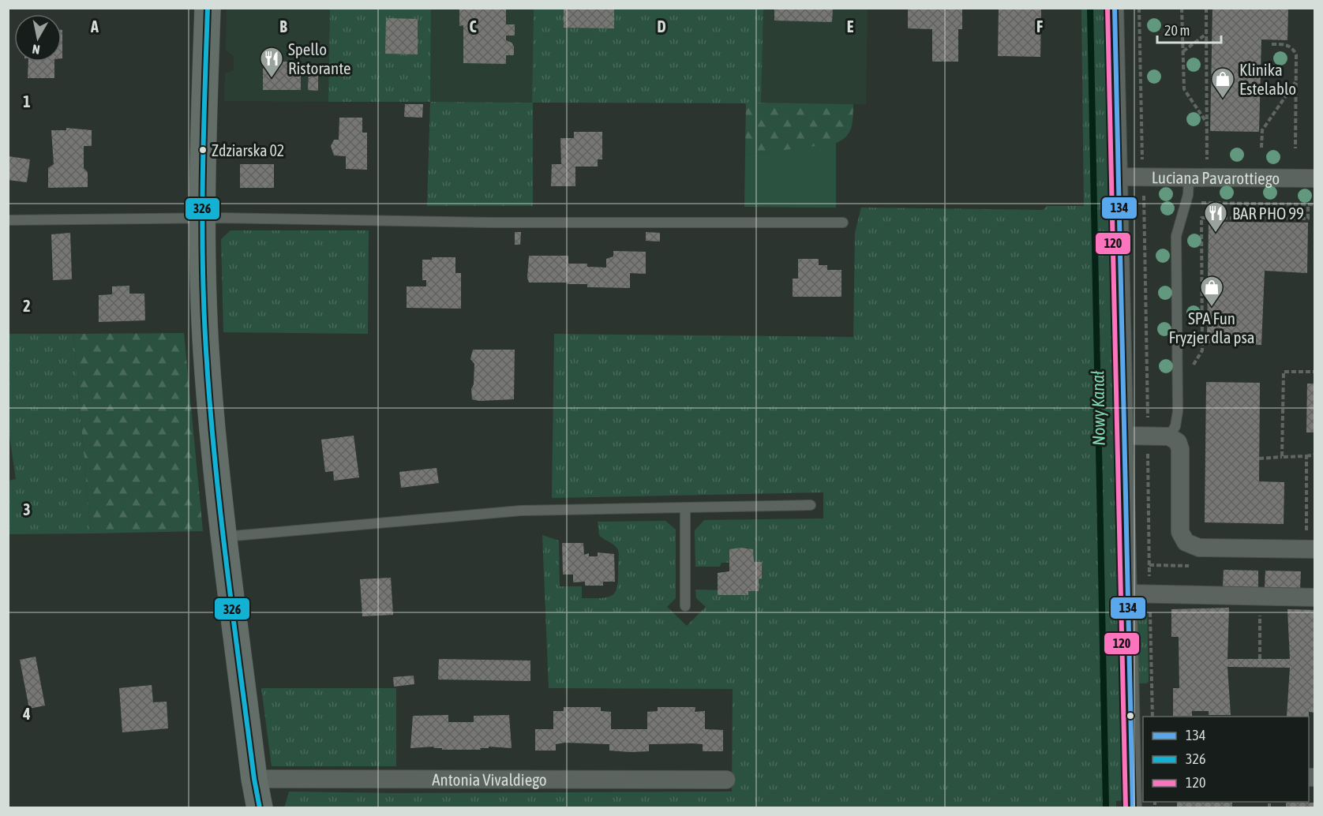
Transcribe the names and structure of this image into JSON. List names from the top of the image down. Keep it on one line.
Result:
{"streets":{"street":["Luciana Pavarottiego","Antonia Vivaldiego"]},"water":["Nowy Kanał"],"places":{"restaurant":["Spello Ristorante","BAR PHO 99"],"shop":["Klinika Estelablo","SPA Fun Fryzjer dla psa"],"other":["Zdziarska 02"]},"lines":["transit line 134","transit line 326","transit line 120"],"legend":["134","326","120"],"scale_bar":"20 m","north":"bottom","grid":{"columns":["A","B","C","D","E","F"],"rows":["1","2","3","4"]}}
